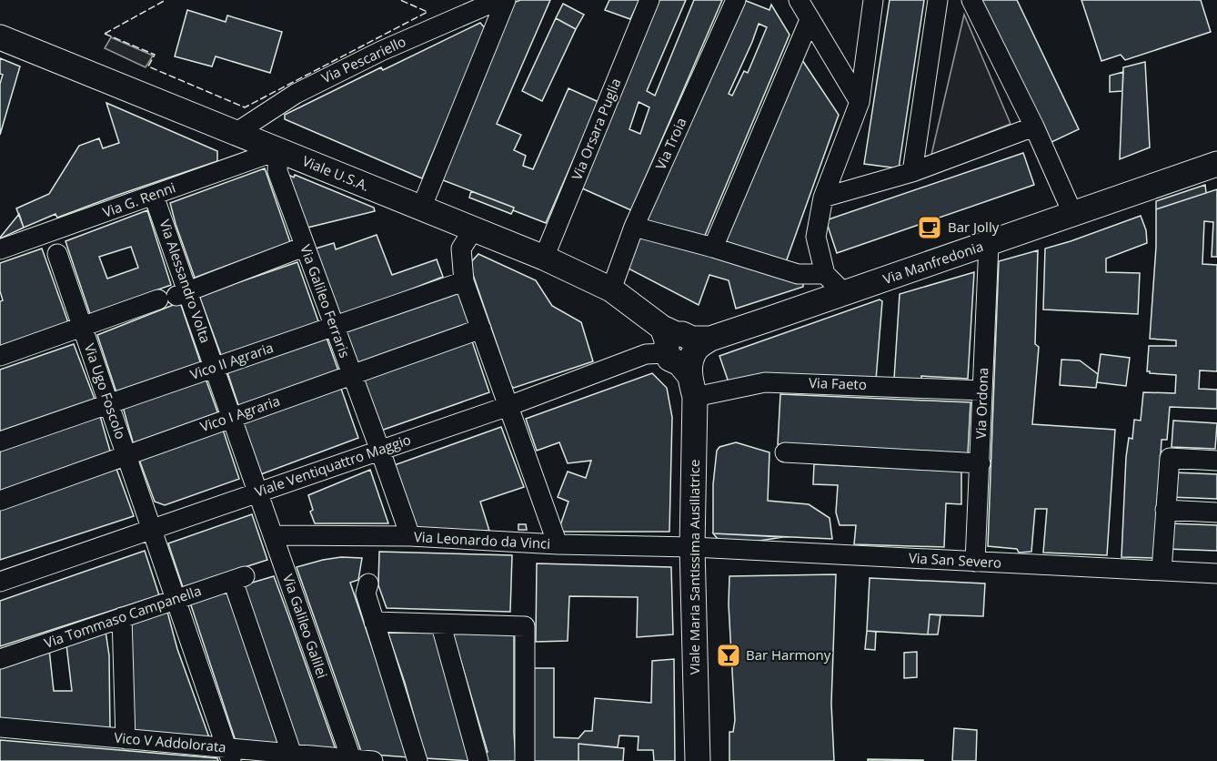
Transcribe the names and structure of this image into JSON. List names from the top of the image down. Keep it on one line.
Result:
{"streets":{"main road":["Viale U.S.A.","Via Manfredonia","Viale Maria Santissima Ausiliatrice"],"street":["Via Pescariello","Via Orsara Puglia","Via Troia","Via G. Renni","Via Alessandro Volta","Via Galileo Ferraris","Vico II Agraria","Via Faeto","Via Ugo Foscolo","Via Ordona","Vico I Agraria","Viale Ventiquattro Maggio","Via Leonardo da Vinci","Via San Severo","Via Tommaso Campanella","Via Galileo Galilei","Vico V Addolorata"]},"crossings":[["Via Pescariello","Viale U.S.A."],["Via Orsara Puglia","Viale U.S.A."],["Via Troia","Viale U.S.A."],["Viale U.S.A.","Via G. Renni"],["Viale U.S.A.","Via Manfredonia"],["Viale U.S.A.","Via Galileo Ferraris"],["Viale U.S.A.","Via Faeto"],["Viale U.S.A.","Viale Ventiquattro Maggio"],["Viale U.S.A.","Viale Maria Santissima Ausiliatrice"],["Via G. Renni","Via Alessandro Volta"],["Via G. Renni","Via Galileo Ferraris"],["Via Manfredonia","Via Faeto"],["Via Manfredonia","Via Ordona"],["Via Manfredonia","Viale Ventiquattro Maggio"],["Via Manfredonia","Viale Maria Santissima Ausiliatrice"],["Via Alessandro Volta","Vico II Agraria"],["Via Alessandro Volta","Vico I Agraria"],["Via Alessandro Volta","Viale Ventiquattro Maggio"],["Via Alessandro Volta","Via Galileo Galilei"],["Via Galileo Ferraris","Vico II Agraria"],["Via Galileo Ferraris","Vico I Agraria"],["Via Galileo Ferraris","Viale Ventiquattro Maggio"],["Via Galileo Ferraris","Via Leonardo da Vinci"],["Vico II Agraria","Via Ugo Foscolo"],["Via Faeto","Via Ordona"],["Via Faeto","Viale Ventiquattro Maggio"],["Via Faeto","Viale Maria Santissima Ausiliatrice"],["Via Ugo Foscolo","Vico I Agraria"],["Via Ugo Foscolo","Viale Ventiquattro Maggio"],["Via Ugo Foscolo","Via Tommaso Campanella"],["Via Ugo Foscolo","Vico V Addolorata"],["Via Ordona","Via San Severo"],["Viale Ventiquattro Maggio","Viale Maria Santissima Ausiliatrice"],["Viale Ventiquattro Maggio","Via Galileo Galilei"],["Via Leonardo da Vinci","Via San Severo"],["Via Leonardo da Vinci","Viale Maria Santissima Ausiliatrice"],["Via Leonardo da Vinci","Via Galileo Galilei"],["Via San Severo","Viale Maria Santissima Ausiliatrice"],["Via Tommaso Campanella","Vico V Addolorata"],["Via Galileo Galilei","Vico V Addolorata"]],"places":{"cafe":["Bar Jolly"],"bar":["Bar Harmony"]}}
